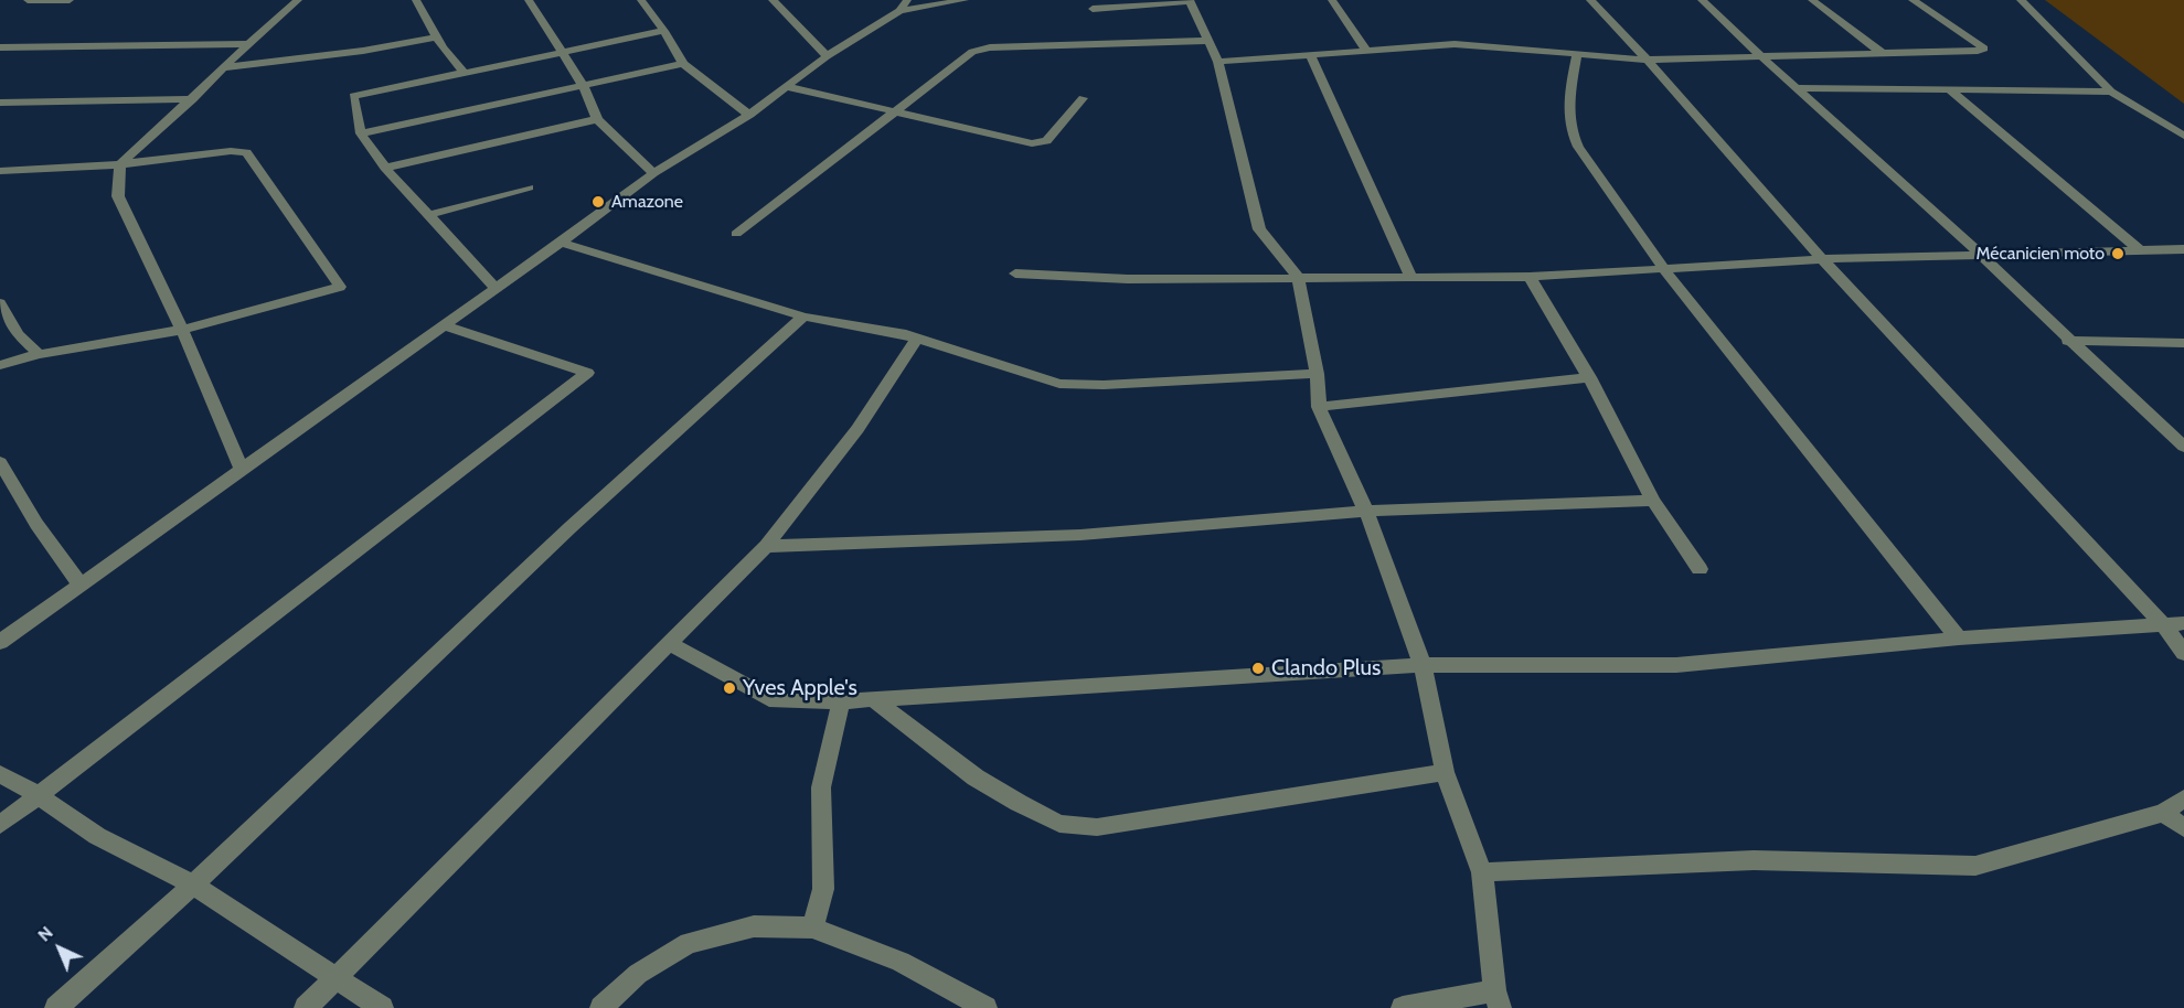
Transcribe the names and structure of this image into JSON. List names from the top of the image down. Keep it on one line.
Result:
{"places":["Amazone","Mécanicien moto","Clando Plus","Yves Apple's"],"north":"top left"}
